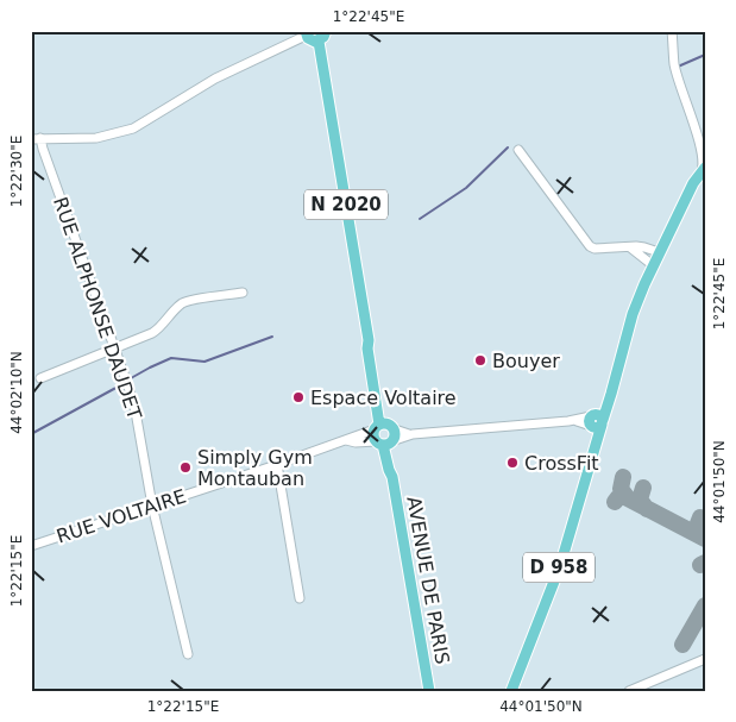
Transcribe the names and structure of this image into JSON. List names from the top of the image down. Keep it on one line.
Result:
{"streets":{"main road":["N 2020","D 958","AVENUE DE PARIS"],"street":["RUE ALPHONSE DAUDET","RUE VOLTAIRE"]},"crossings":[["RUE ALPHONSE DAUDET","RUE VOLTAIRE"],["RUE VOLTAIRE","D 958"],["RUE VOLTAIRE","AVENUE DE PARIS"]],"places":["Bouyer","Espace Voltaire","CrossFit","Simply Gym Montauban"],"coordinates":["1°22'45\"E","1°22'30\"E","44°02'10\"N","44°01'50\"N","1°22'15\"E"]}
